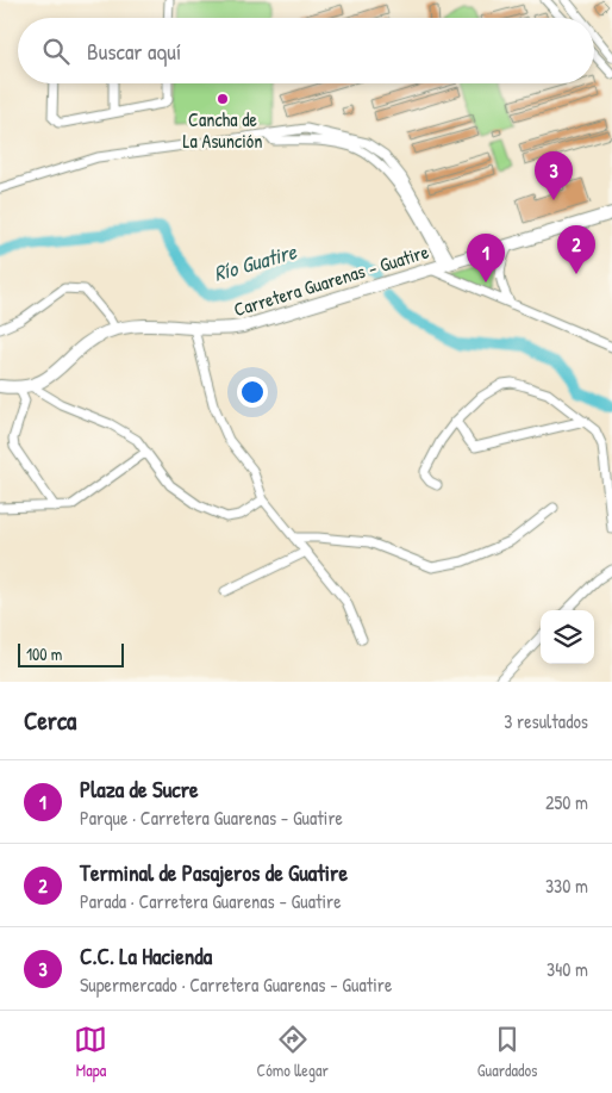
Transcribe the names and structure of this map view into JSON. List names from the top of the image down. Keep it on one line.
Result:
{"streets":{"main road":["Carretera Guarenas - Guatire"]},"water":["Río Guatire"],"places":["Cancha de La Asunción"],"scale_bar":"100 m","page":{"search":"Buscar aquí","pins":["3","2","1"],"scale":"100 m","heading":["Cerca","3 resultados"],"list":[{"mark":"1","name":"Plaza de Sucre","note":"Parque · Carretera Guarenas - Guatire","value":"250 m"},{"mark":"2","name":"Terminal de Pasajeros de Guatire","note":"Parada · Carretera Guarenas - Guatire","value":"330 m"},{"mark":"3","name":"C.C. La Hacienda","note":"Supermercado · Carretera Guarenas - Guatire","value":"340 m"}],"nav":["Mapa","Cómo llegar","Guardados"]}}
